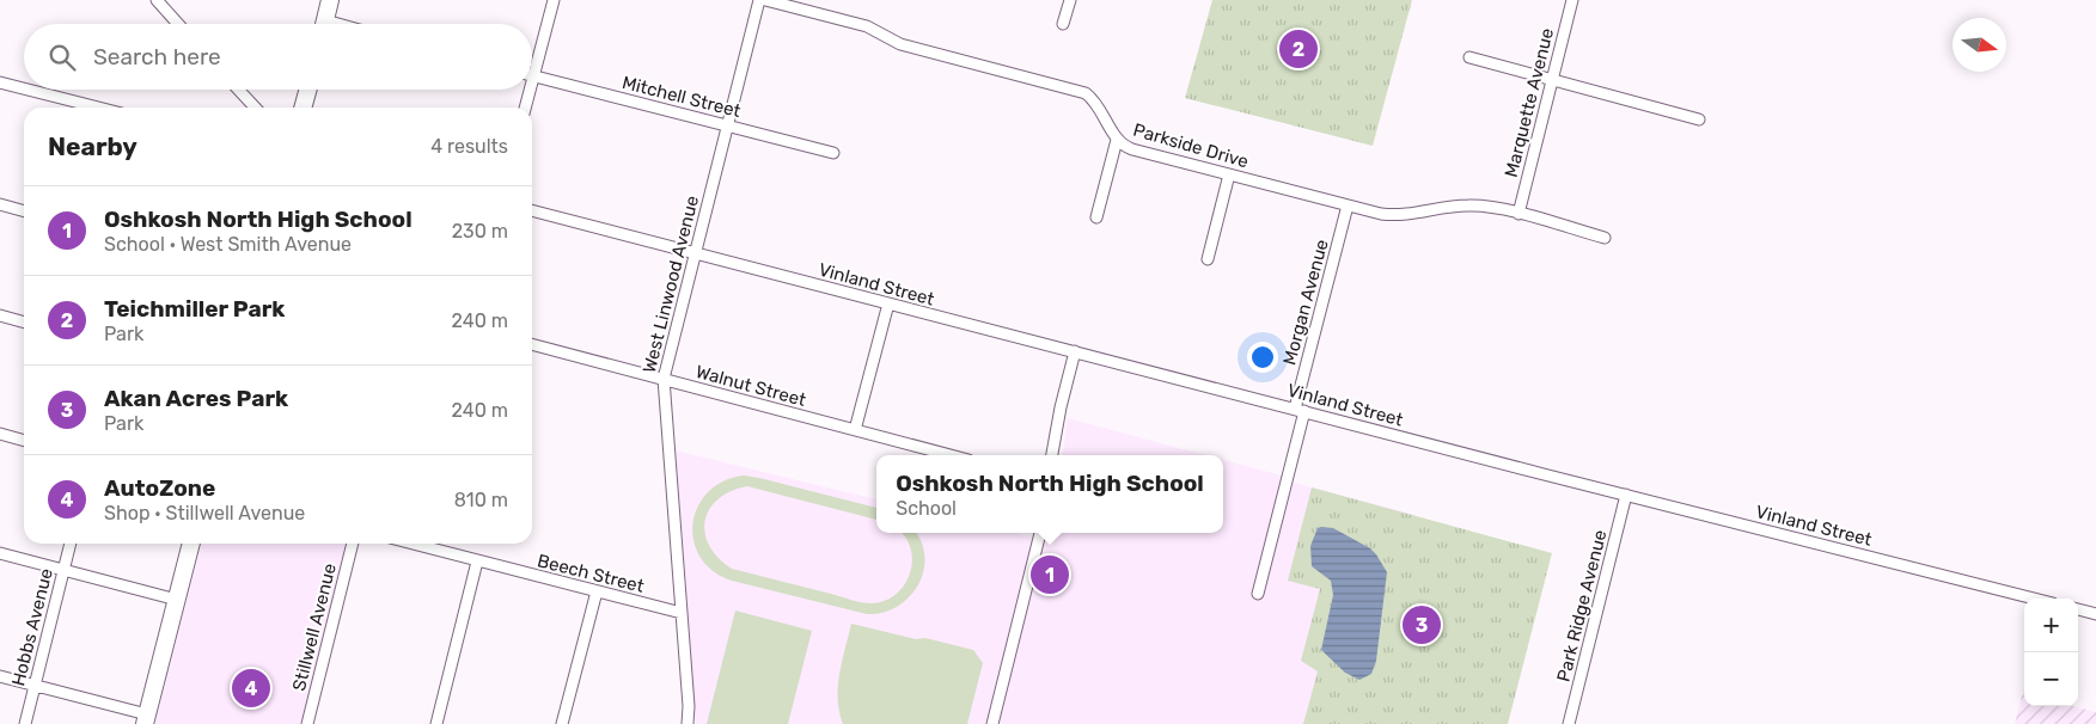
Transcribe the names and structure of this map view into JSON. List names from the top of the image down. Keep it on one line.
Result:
{"streets":{"street":["Mitchell Street","Marquette Avenue","Parkside Drive","West Linwood Avenue","Vinland Street","Morgan Avenue","Walnut Street","Beech Street","Park Ridge Avenue","Hobbs Avenue","Stillwell Avenue"]},"crossings":[["Mitchell Street","West Linwood Avenue"],["Marquette Avenue","Parkside Drive"],["Parkside Drive","Morgan Avenue"],["West Linwood Avenue","Vinland Street"],["West Linwood Avenue","Walnut Street"],["West Linwood Avenue","Beech Street"],["Vinland Street","Morgan Avenue"],["Vinland Street","Park Ridge Avenue"]],"north":"right","page":{"search":"Search here","pins":["2","1","3","4"],"heading":["Nearby","4 results"],"list":[{"mark":"1","name":"Oshkosh North High School","note":"School · West Smith Avenue","value":"230 m"},{"mark":"2","name":"Teichmiller Park","note":"Park","value":"240 m"},{"mark":"3","name":"Akan Acres Park","note":"Park","value":"240 m"},{"mark":"4","name":"AutoZone","note":"Shop · Stillwell Avenue","value":"810 m"}],"popup":["Oshkosh North High School","School"],"map_buttons":["+","−"]}}
